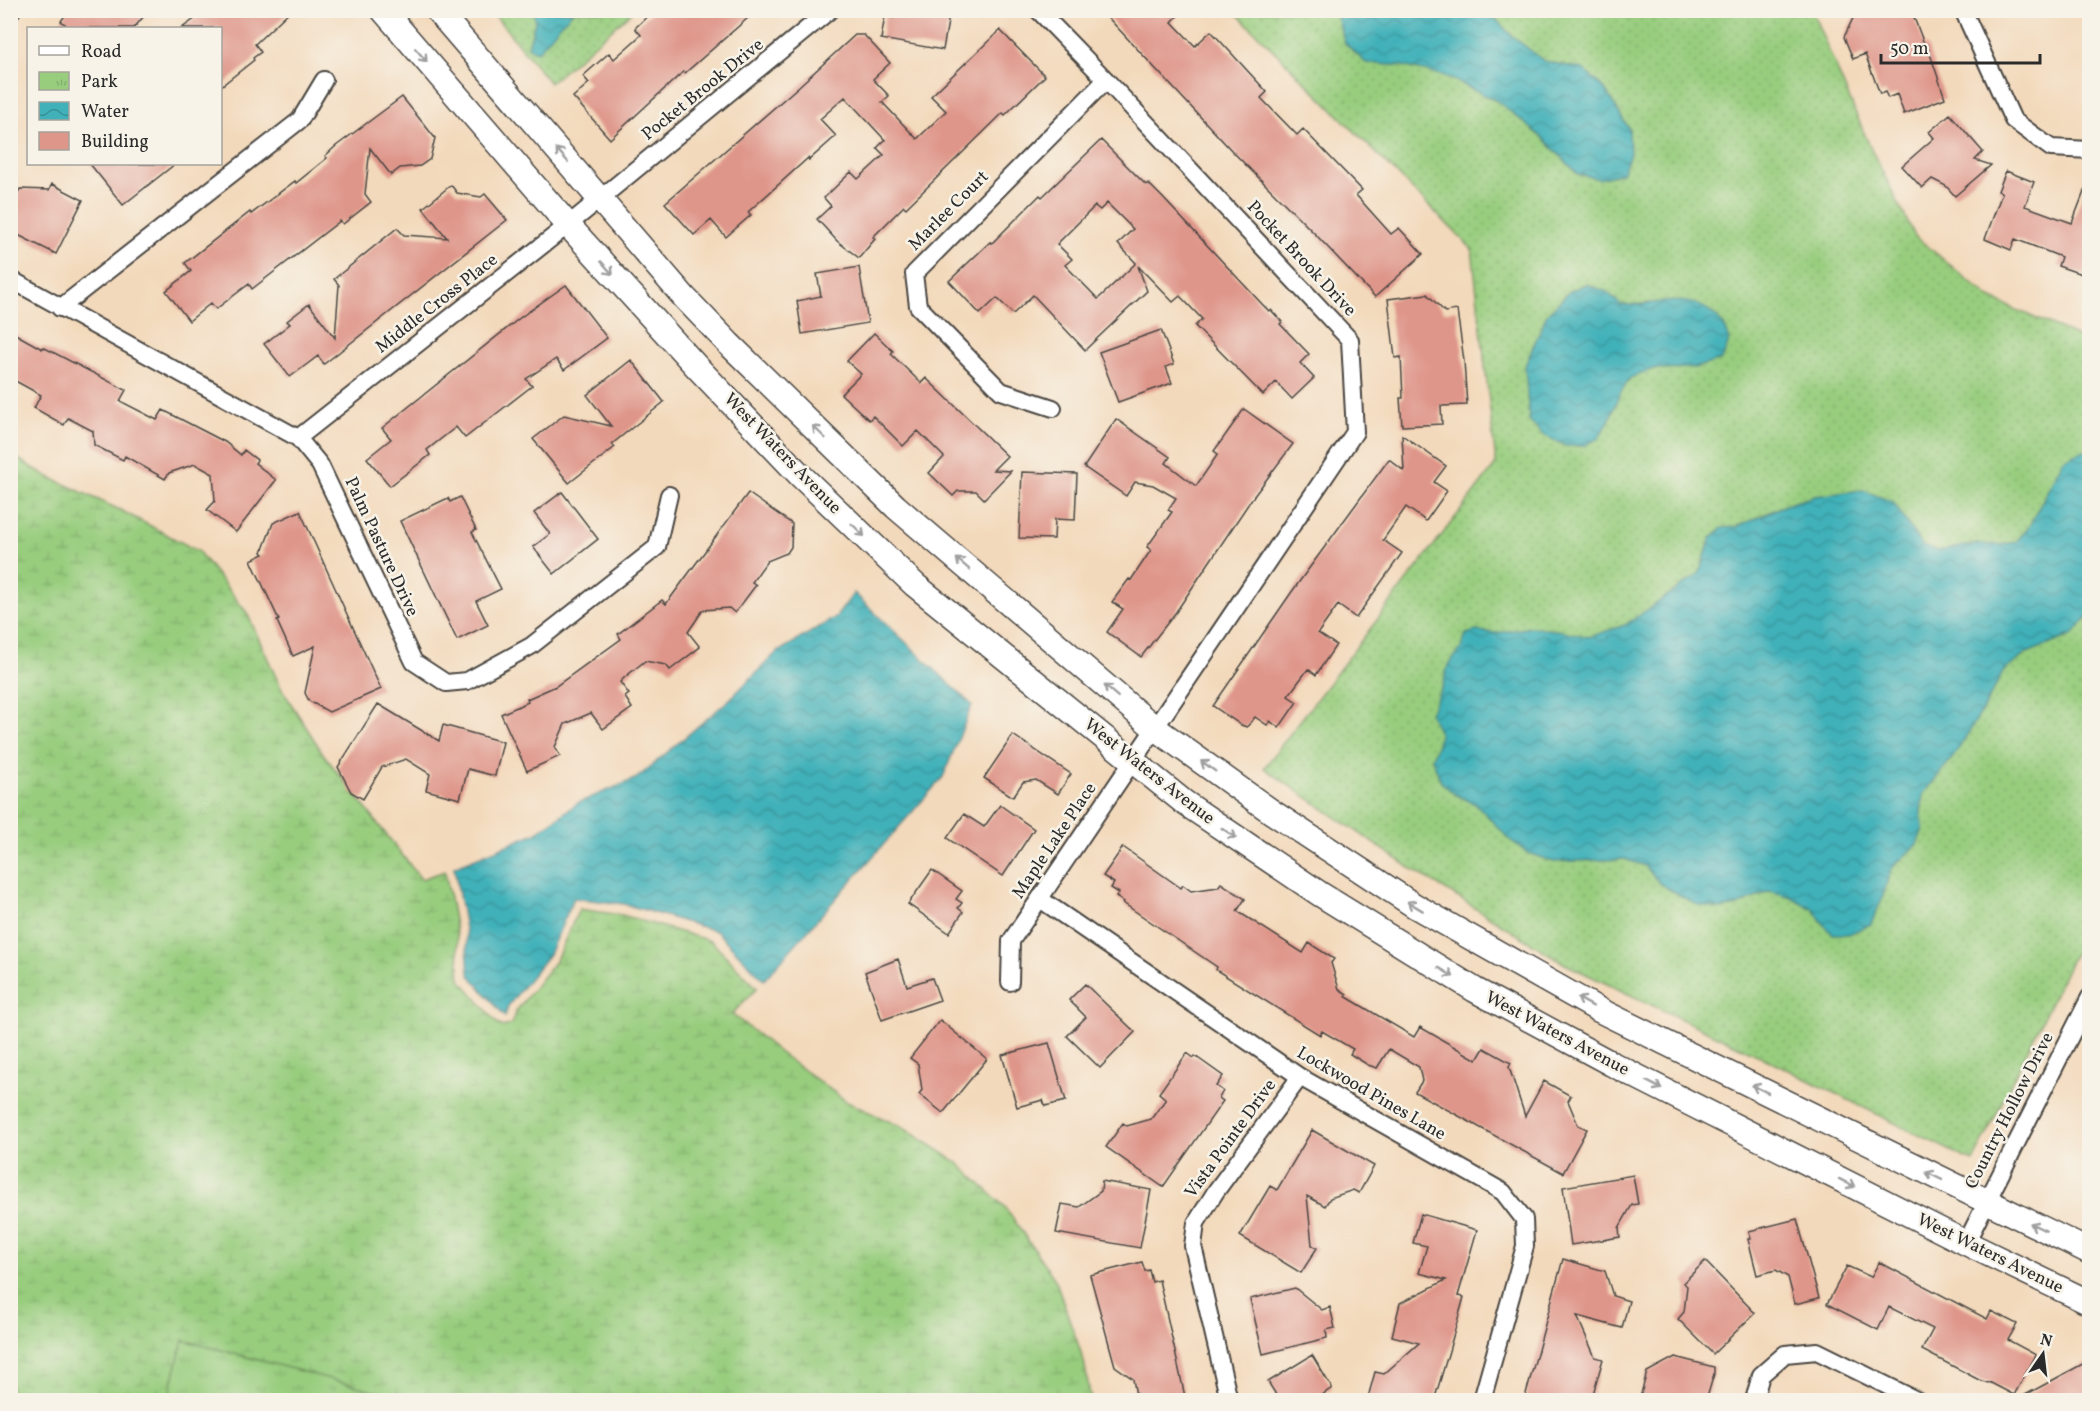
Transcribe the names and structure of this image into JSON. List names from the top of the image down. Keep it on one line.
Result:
{"streets":{"street":["Pocket Brook Drive","Marlee Court","Middle Cross Place","West Waters Avenue","Palm Pasture Drive","Maple Lake Place","Lockwood Pines Lane","Country Hollow Drive","Vista Pointe Drive"]},"crossings":[["Pocket Brook Drive","Marlee Court"],["Pocket Brook Drive","Middle Cross Place"],["Pocket Brook Drive","Maple Lake Place"],["Middle Cross Place","West Waters Avenue"],["Middle Cross Place","Palm Pasture Drive"],["West Waters Avenue","Maple Lake Place"],["West Waters Avenue","Country Hollow Drive"],["Maple Lake Place","Lockwood Pines Lane"],["Lockwood Pines Lane","Vista Pointe Drive"]],"legend":["Road","Park","Water","Building"],"scale_bar":"50 m","north":"top"}
